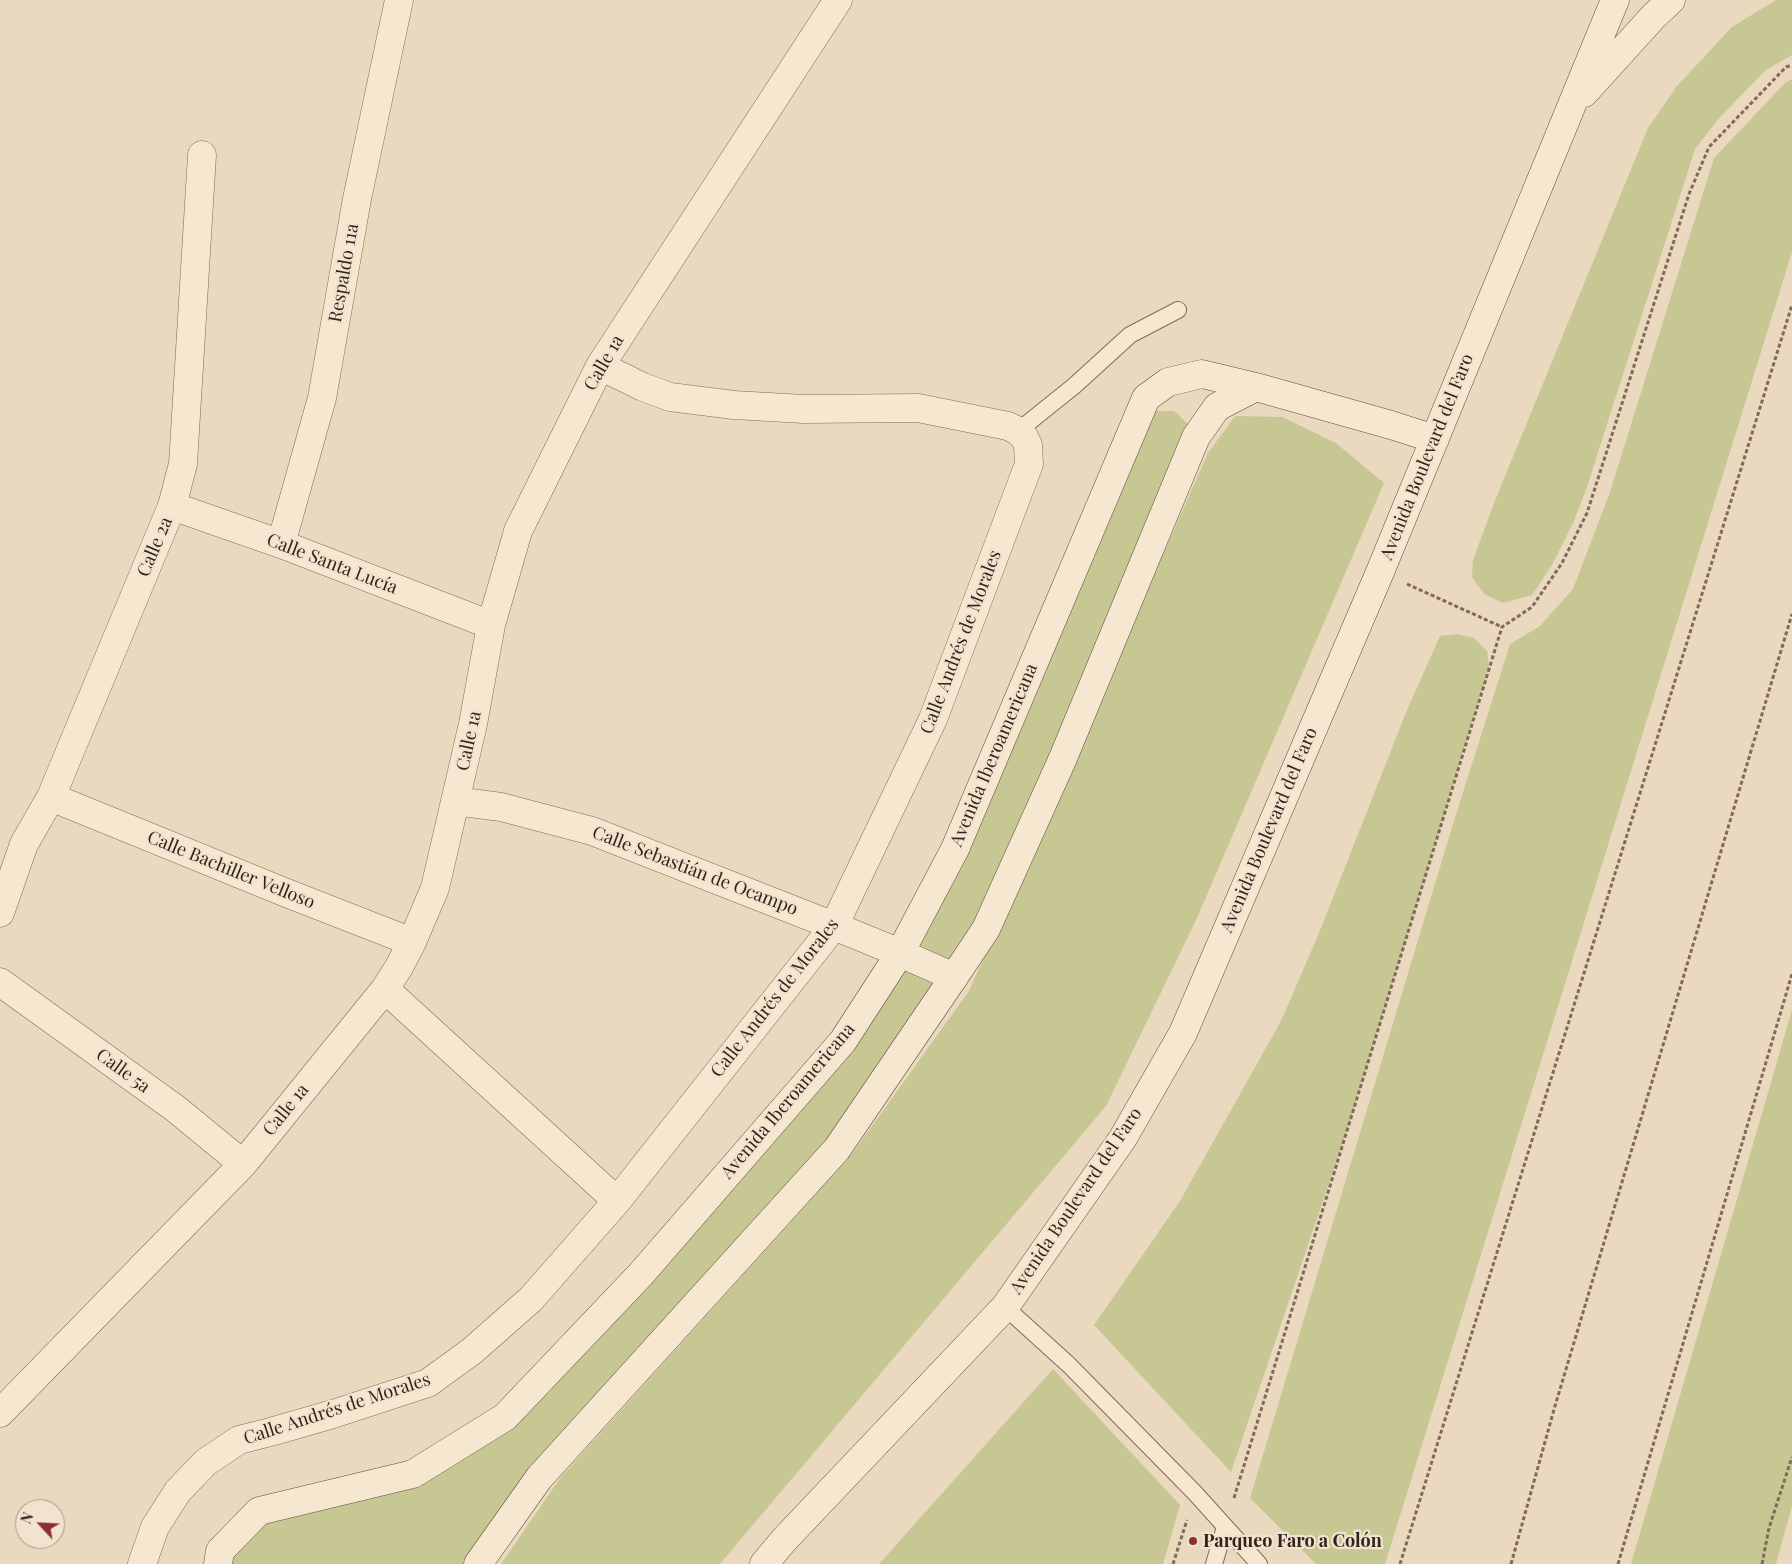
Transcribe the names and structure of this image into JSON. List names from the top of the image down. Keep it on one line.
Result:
{"streets":{"street":["Respaldo 11a","Calle 1a","Avenida Boulevard del Faro","Calle 2a","Calle Santa Lucía","Calle Andrés de Morales","Avenida Iberoamericana","Calle Bachiller Velloso","Calle Sebastián de Ocampo","Calle 5a"]},"crossings":[["Respaldo 11a","Calle Santa Lucía"],["Calle 1a","Calle Santa Lucía"],["Calle 1a","Calle Bachiller Velloso"],["Calle 1a","Calle Sebastián de Ocampo"],["Calle 1a","Calle 5a"],["Avenida Boulevard del Faro","Avenida Iberoamericana"],["Calle 2a","Calle Santa Lucía"],["Calle 2a","Calle Bachiller Velloso"],["Calle Andrés de Morales","Calle Sebastián de Ocampo"],["Avenida Iberoamericana","Calle Sebastián de Ocampo"]],"places":["Parqueo Faro a Colón"],"north":"top left"}
